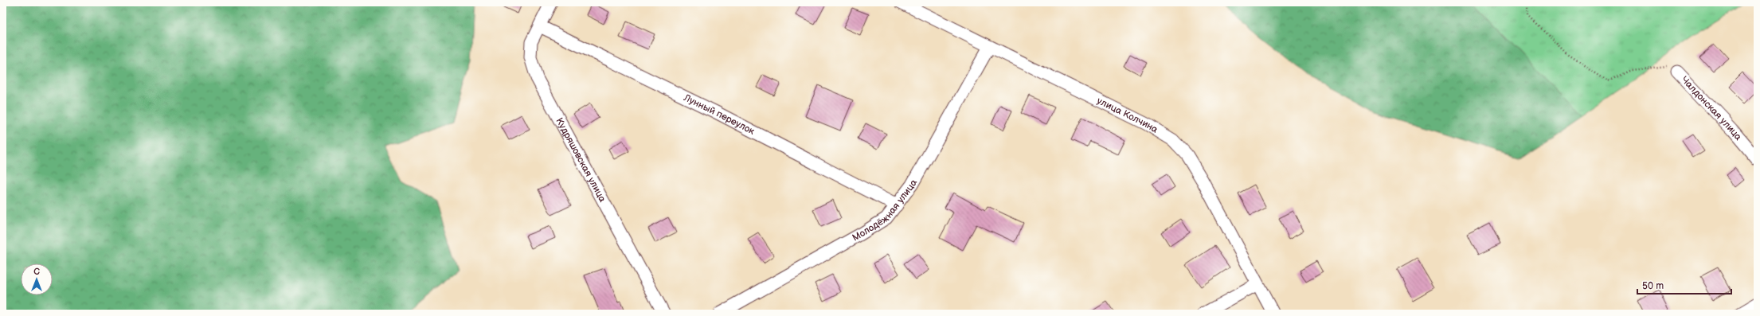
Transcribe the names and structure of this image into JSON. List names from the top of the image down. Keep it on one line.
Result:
{"streets":{"street":["Чалдонская улица","Лунный переулок","улица Колчина","Кудряшовская улица","Молодёжная улица"]},"crossings":[["Лунный переулок","Кудряшовская улица"],["Лунный переулок","Молодёжная улица"],["улица Колчина","Молодёжная улица"]],"scale_bar":"50 m","north":"top"}
